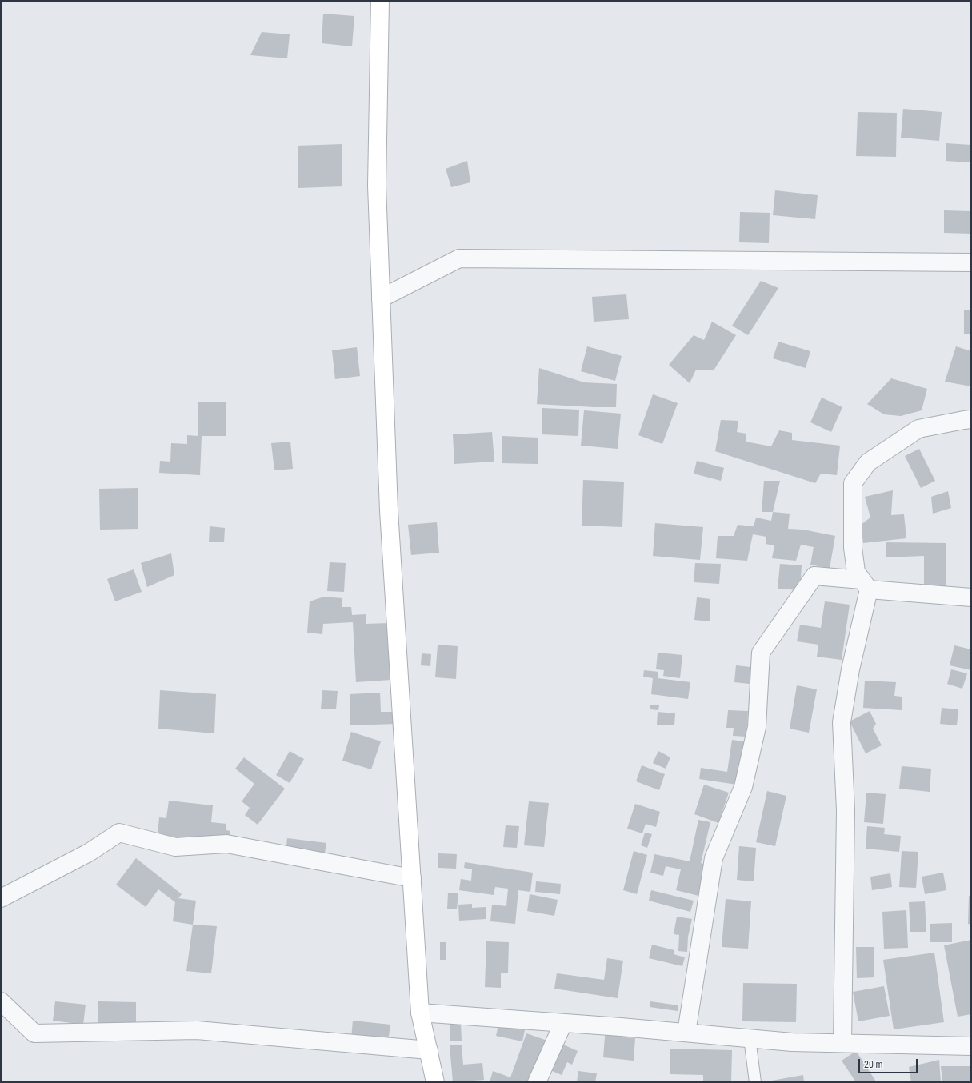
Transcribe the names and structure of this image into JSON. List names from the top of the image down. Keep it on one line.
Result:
{"scale_bar":"20 m"}
